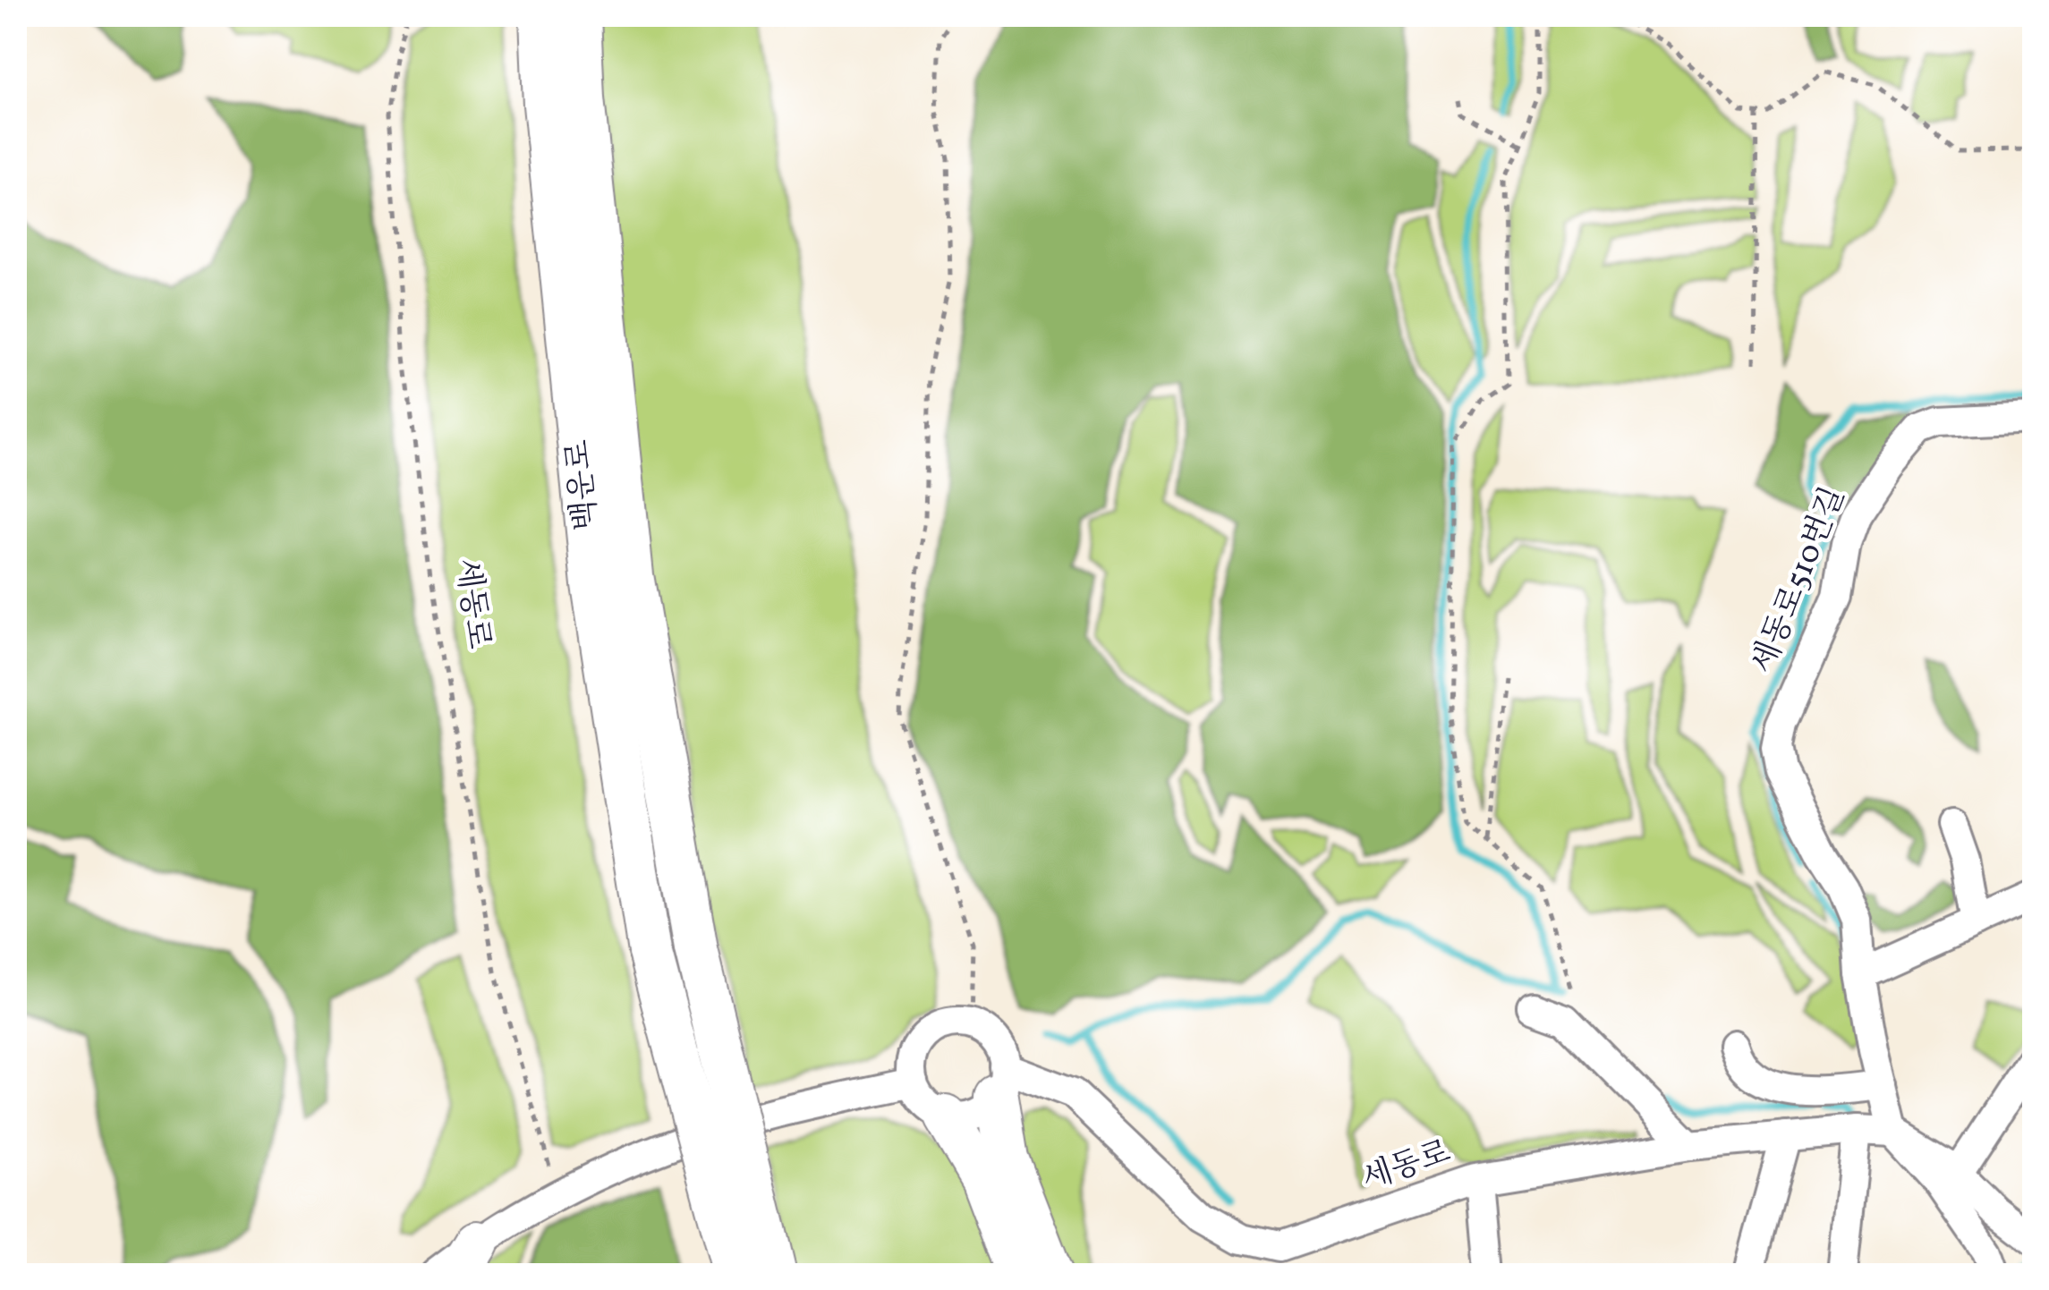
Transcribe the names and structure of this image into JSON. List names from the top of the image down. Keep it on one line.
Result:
{"streets":{"highway":["백운로"],"street":["세동로510번길","세동로"]},"crossings":[["세동로510번길","세동로"]]}
